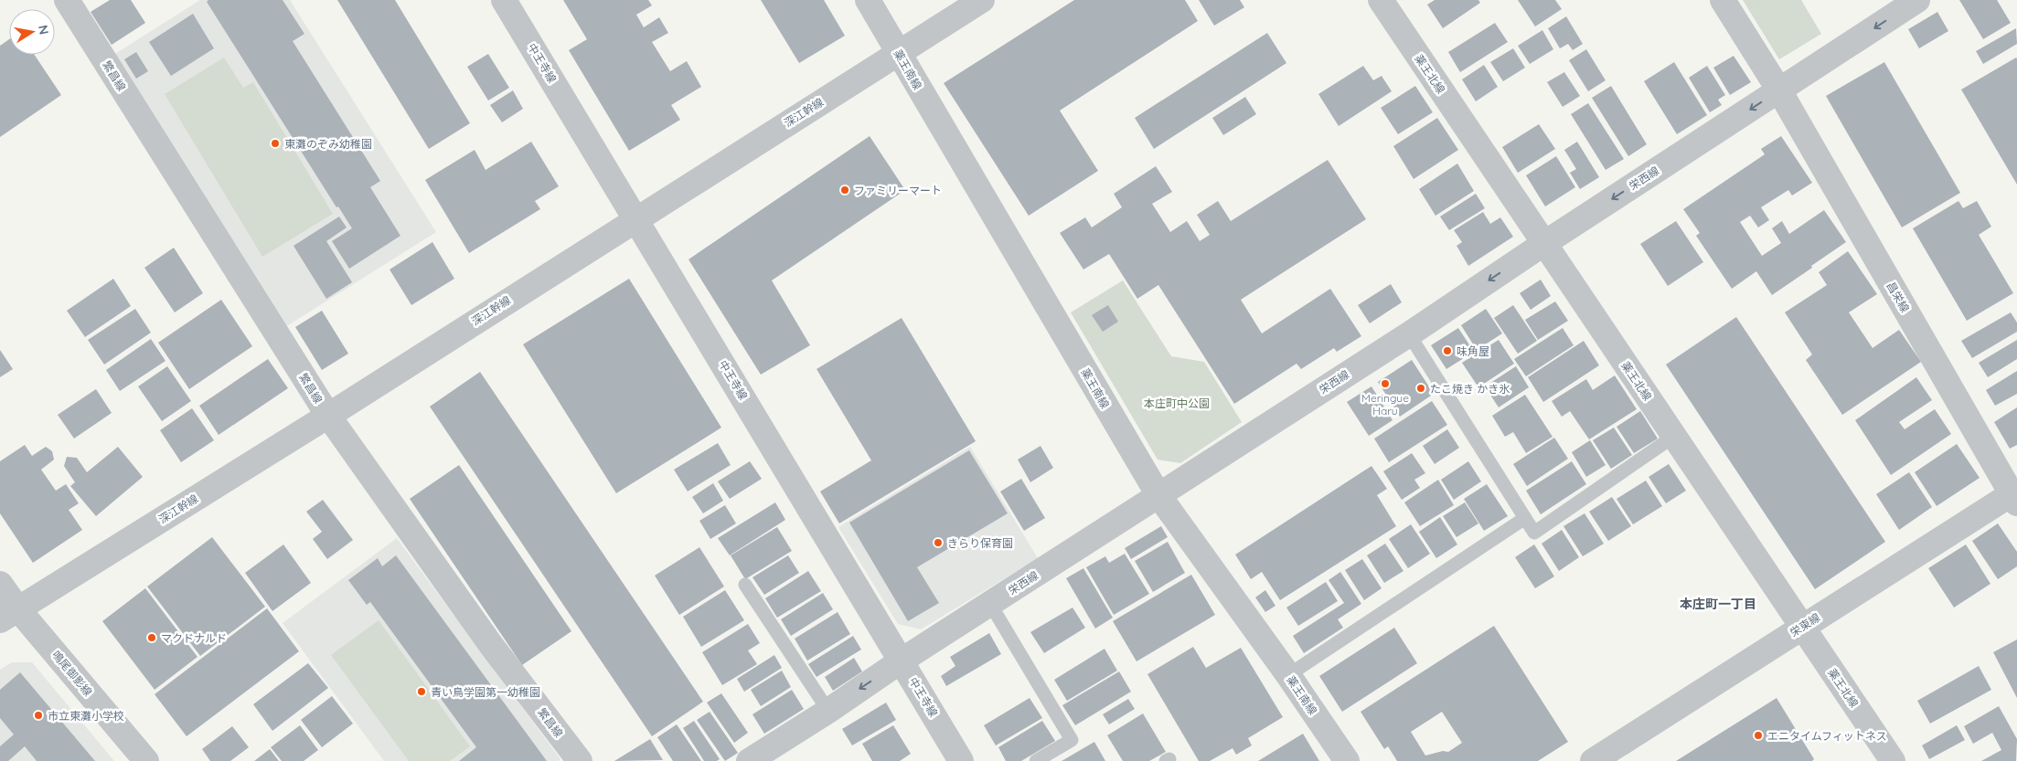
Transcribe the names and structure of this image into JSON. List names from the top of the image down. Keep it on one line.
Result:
{"streets":{"street":["中王寺線","薬王南線","薬王北線","繁昌線","深江幹線","栄西線","昌栄線","栄東線","鳴尾御影線"]},"crossings":[["中王寺線","深江幹線"],["中王寺線","栄西線"],["薬王南線","深江幹線"],["薬王南線","栄西線"],["薬王北線","栄西線"],["薬王北線","栄東線"],["繁昌線","深江幹線"],["深江幹線","鳴尾御影線"],["栄西線","昌栄線"],["昌栄線","栄東線"]],"one_way":["栄西線"],"districts":["本庄町一丁目"],"parks":["本庄町中公園"],"places":["東灘のぞみ幼稚園","ファミリーマート","味角屋","Meringue Haru","たこ焼き かき氷","きらり保育園","マクドナルド","青い鳥学園第一幼稚園","市立東灘小学校","エニタイムフィットネス"],"north":"right"}
